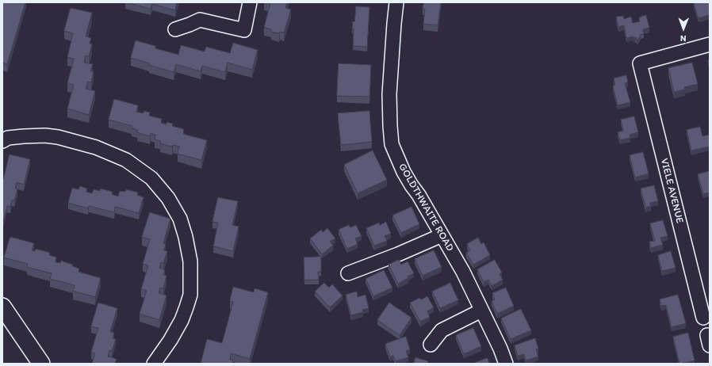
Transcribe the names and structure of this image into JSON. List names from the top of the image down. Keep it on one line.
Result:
{"streets":{"street":["VIELE AVENUE","GOLDTHWAITE ROAD"]},"north":"bottom"}
